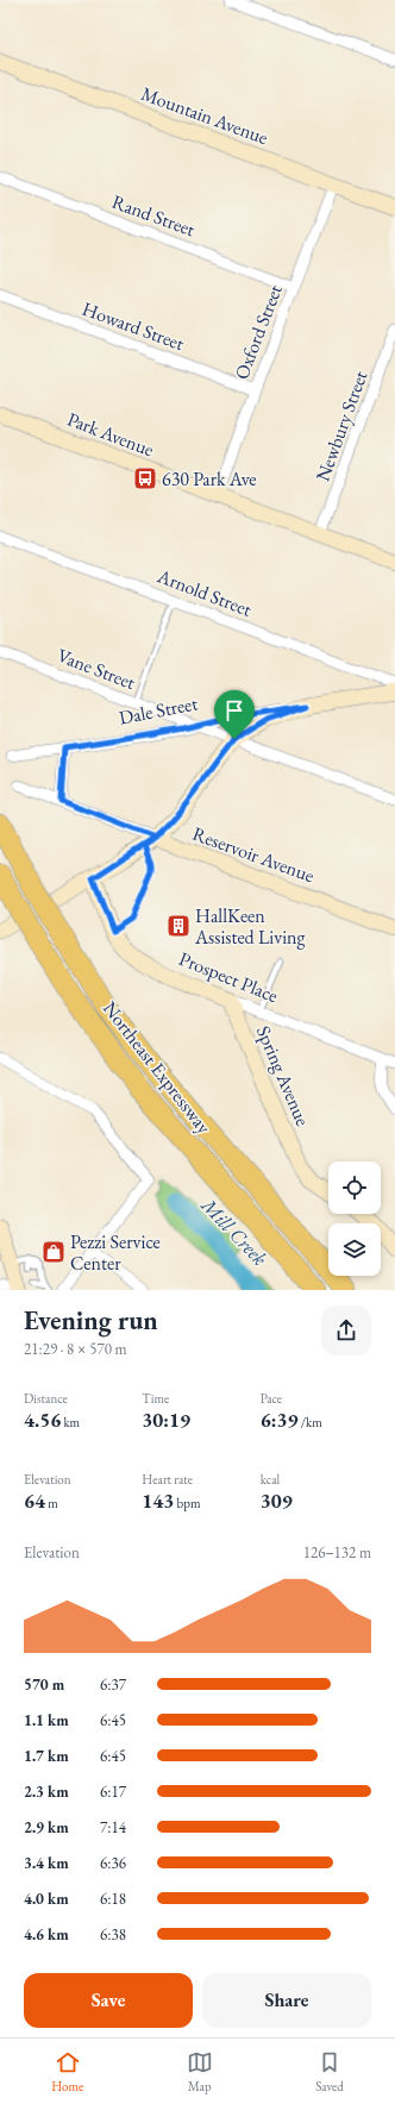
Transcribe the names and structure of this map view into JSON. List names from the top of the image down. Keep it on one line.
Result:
{"streets":{"highway":["Northeast Expressway"],"street":["Mountain Avenue","Rand Street","Howard Street","Oxford Street","Newbury Street","Park Avenue","Arnold Street","Vane Street","Dale Street","Reservoir Avenue","Prospect Place","Spring Avenue"]},"crossings":[["Mountain Avenue","Oxford Street"],["Rand Street","Oxford Street"],["Howard Street","Oxford Street"],["Oxford Street","Park Avenue"],["Newbury Street","Park Avenue"],["Vane Street","Dale Street"],["Prospect Place","Spring Avenue"]],"water":["Mill Creek"],"places":{"bus stop":["630 Park Ave"],"building":["HallKeen Assisted Living"],"shop":["Pezzi Service Center"]},"page":{"heading":["Evening run","21:29 · 8 × 570 m"],"stats":[["Distance","4.56 km"],["Time","30:19"],["Pace","6:39 /km"],["Elevation","64 m"],["Heart rate","143 bpm"],["kcal","309"]],"chart":["Elevation","126–132 m"],"list":[{"name":"570 m","note":"6:37"},{"name":"1.1 km","note":"6:45"},{"name":"1.7 km","note":"6:45"},{"name":"2.3 km","note":"6:17"},{"name":"2.9 km","note":"7:14"},{"name":"3.4 km","note":"6:36"},{"name":"4.0 km","note":"6:18"},{"name":"4.6 km","note":"6:38"}],"buttons":["Save","Share"],"tabs":["Home","Map","Saved"]}}
